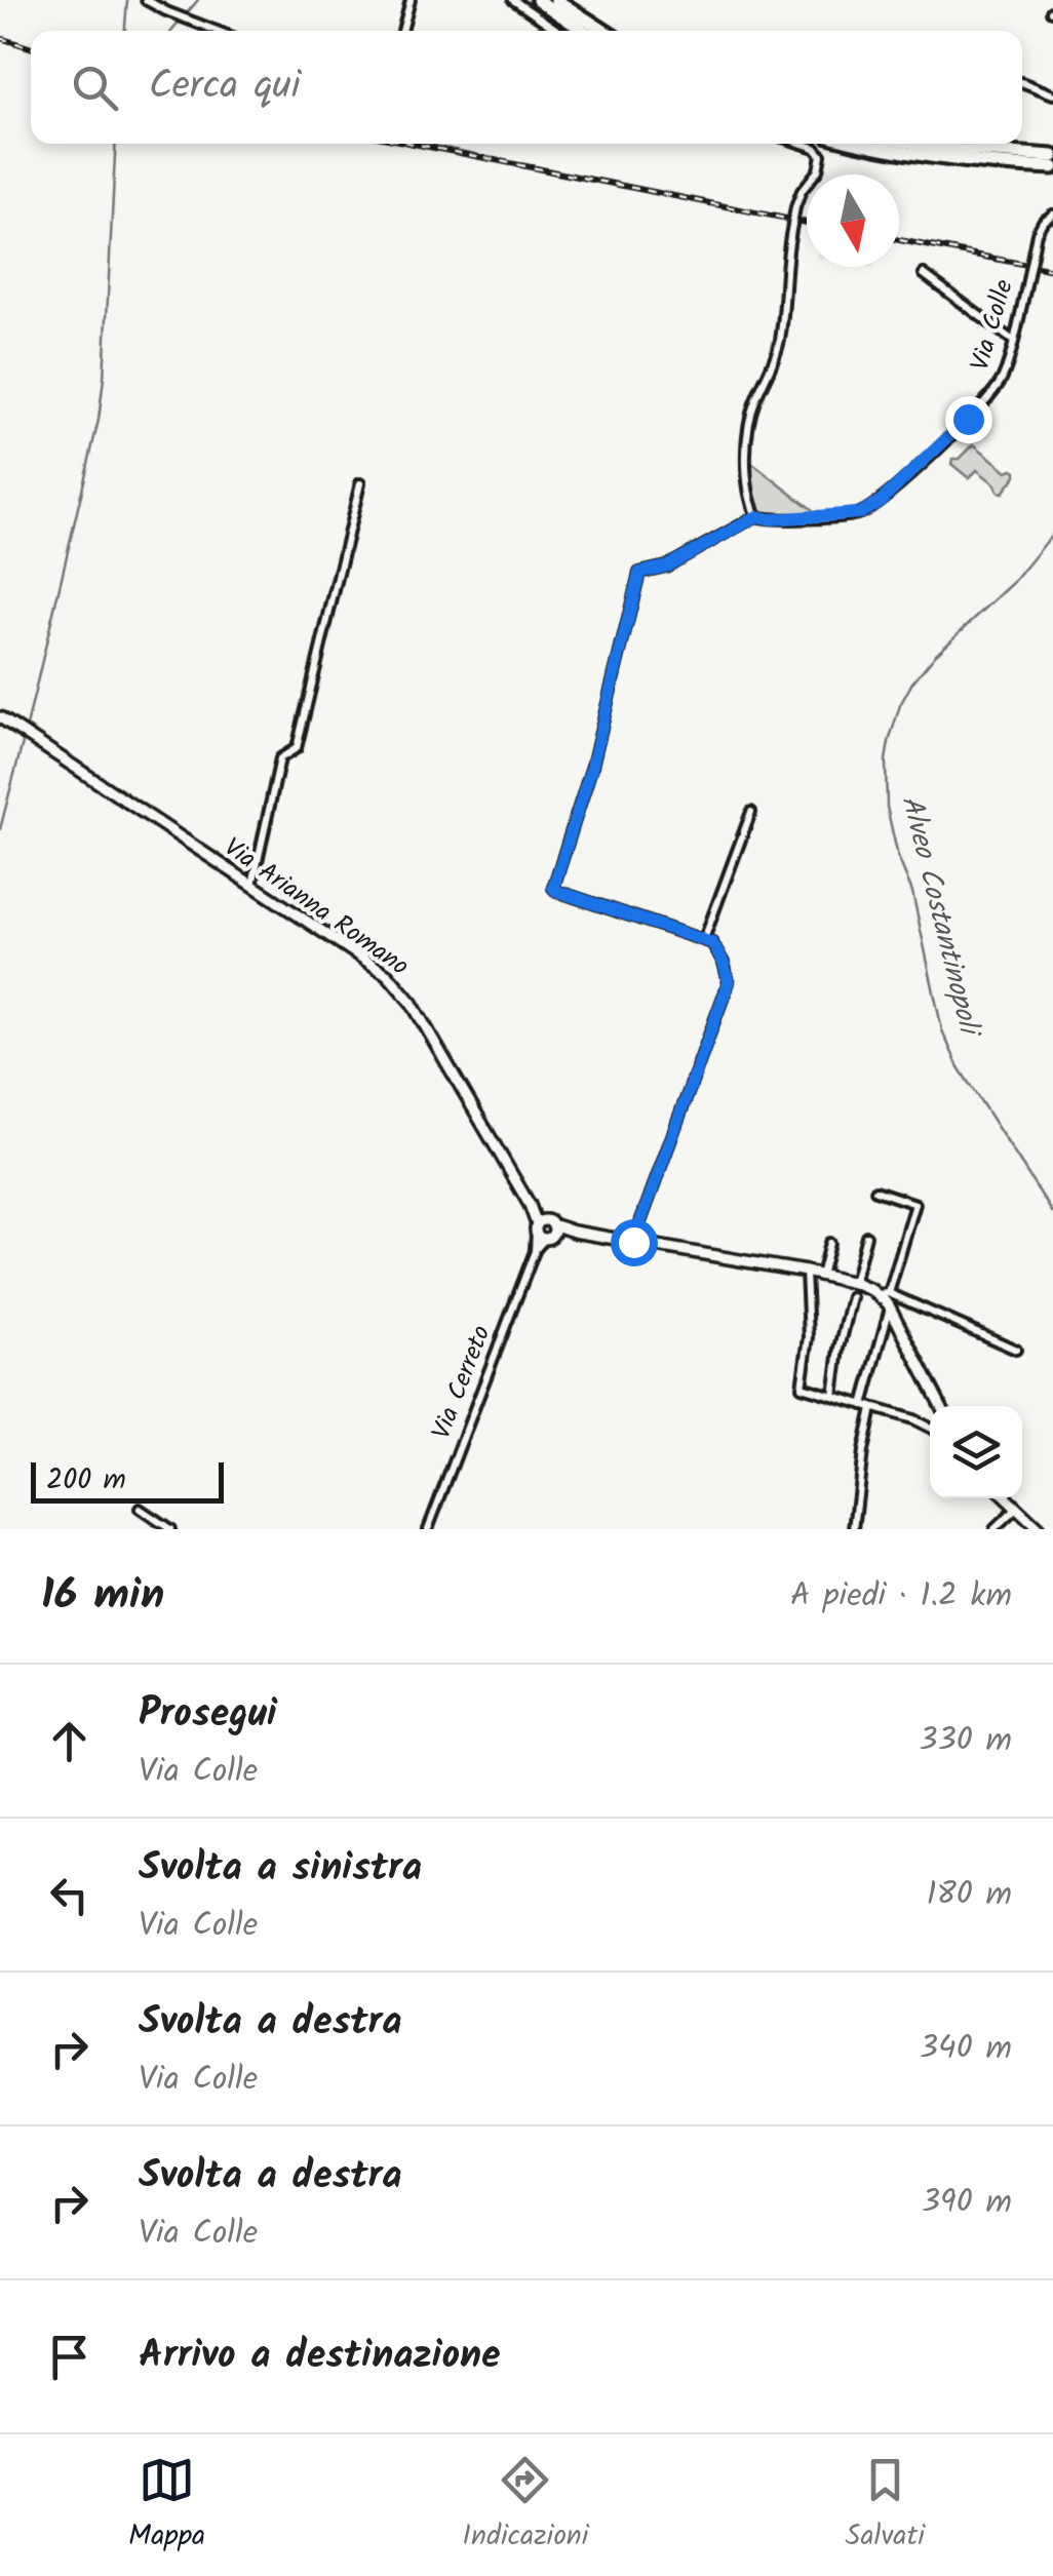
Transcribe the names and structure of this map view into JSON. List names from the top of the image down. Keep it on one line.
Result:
{"streets":{"street":["Via Colle","Via Arianna Romano","Via Cerreto"]},"crossings":[["Via Arianna Romano","Via Cerreto"]],"water":["Alveo Costantinopoli"],"scale_bar":"200 m","north":"bottom","page":{"search":"Cerca qui","scale":"200 m","heading":["16 min","A piedi · 1.2 km"],"list":[["Prosegui","Via Colle","330 m"],["Svolta a sinistra","Via Colle","180 m"],["Svolta a destra","Via Colle","340 m"],["Svolta a destra","Via Colle","390 m"],"Arrivo a destinazione"],"nav":["Mappa","Indicazioni","Salvati"]}}
